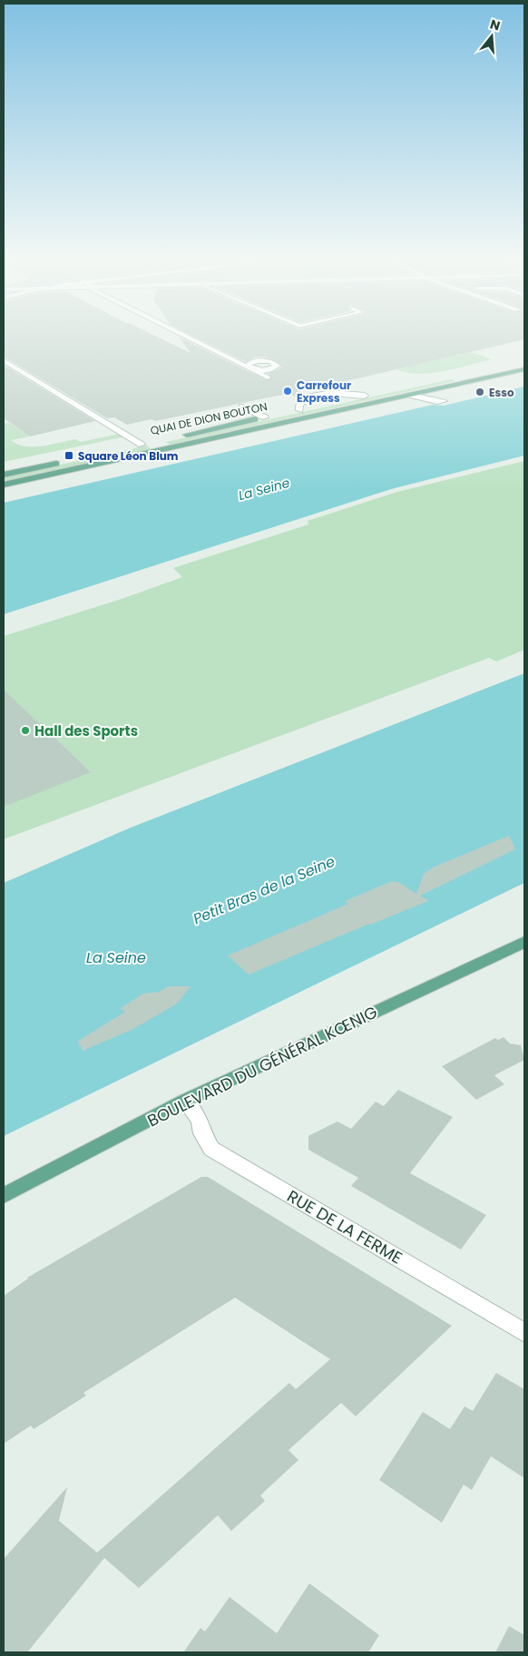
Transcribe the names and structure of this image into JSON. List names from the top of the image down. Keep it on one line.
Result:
{"streets":{"main road":["QUAI DE DION BOUTON","BOULEVARD DU GÉNÉRAL KŒNIG"],"street":["RUE DE LA FERME"]},"crossings":[["BOULEVARD DU GÉNÉRAL KŒNIG","RUE DE LA FERME"]],"water":["La Seine","Petit Bras de la Seine"],"places":{"other":["Carrefour Express","Esso","Hall des Sports"],"transit":["Square Léon Blum"]},"north":"top"}
